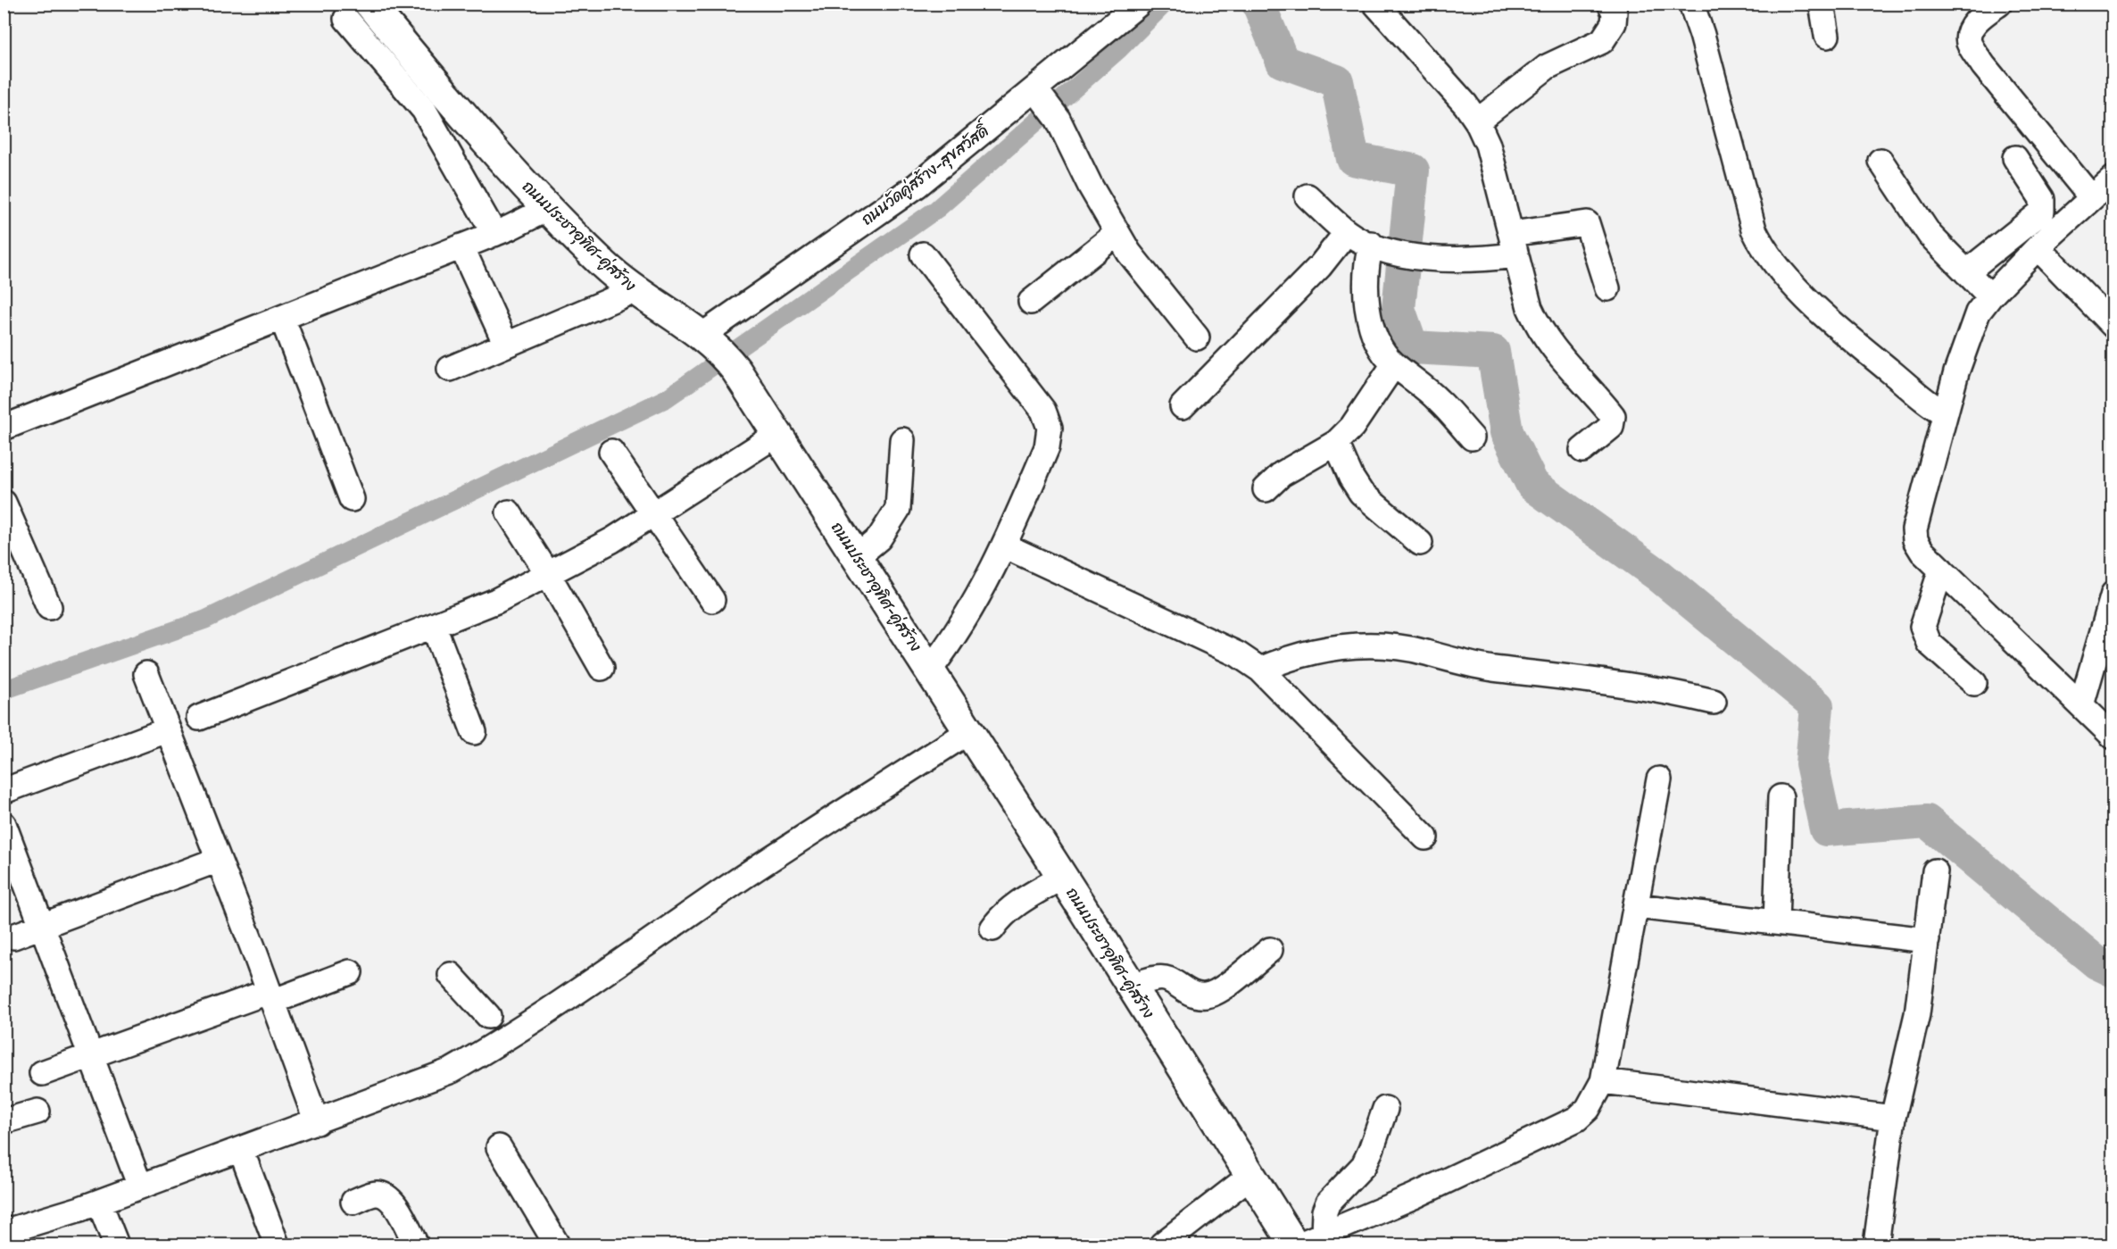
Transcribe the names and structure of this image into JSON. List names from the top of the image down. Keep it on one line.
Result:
{"streets":{"main road":["ถนนประชาอุทิศ-คู่สร้าง"],"street":["ถนนวัดคู่สร้าง-สุขสวัสดิ์"]},"crossings":[["ถนนวัดคู่สร้าง-สุขสวัสดิ์","ถนนประชาอุทิศ-คู่สร้าง"]]}
